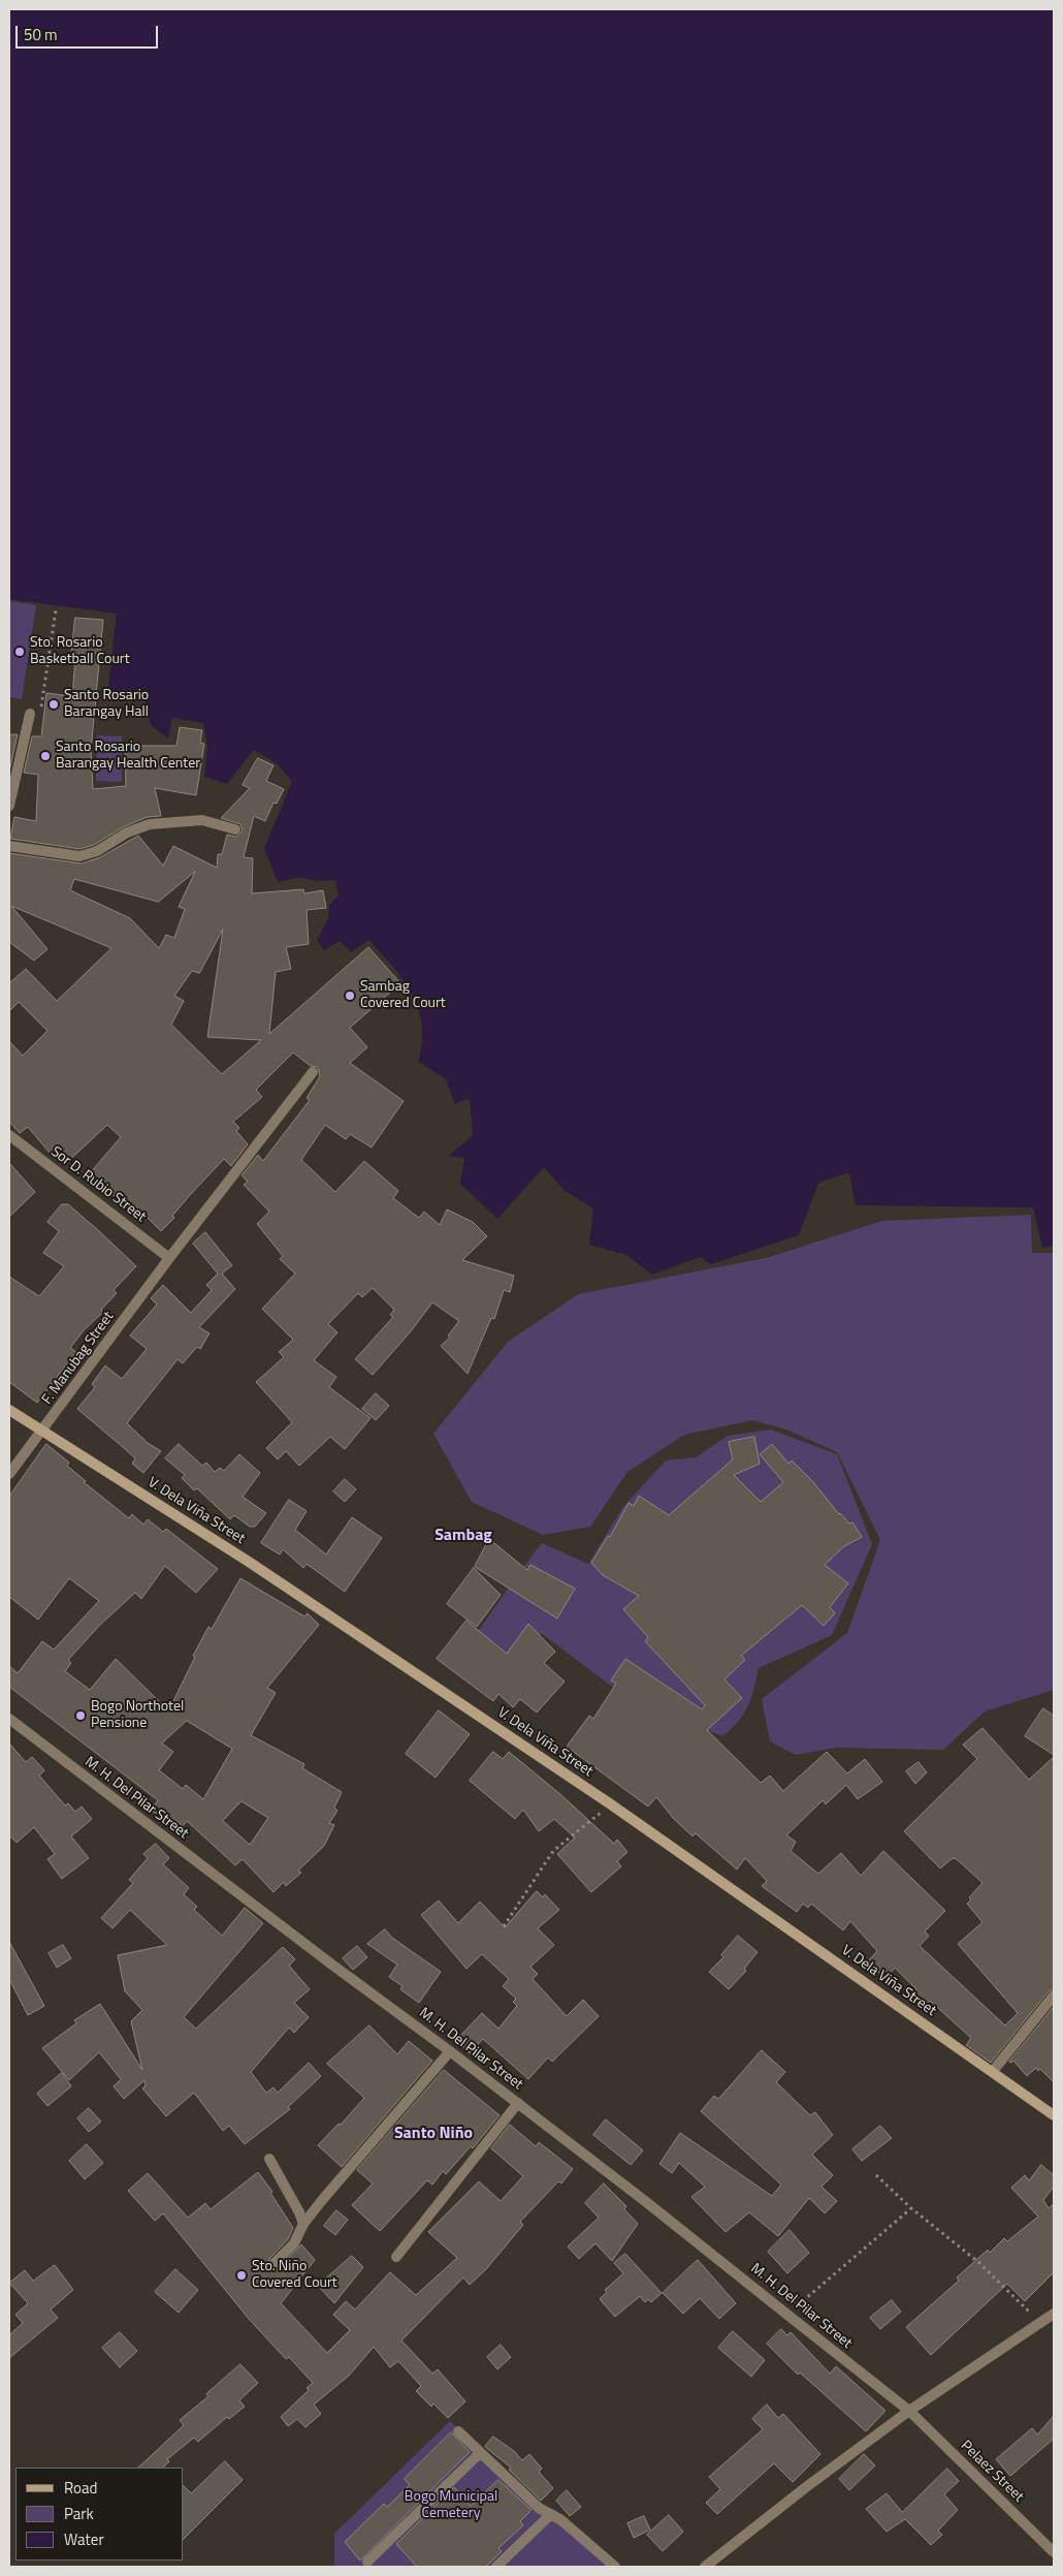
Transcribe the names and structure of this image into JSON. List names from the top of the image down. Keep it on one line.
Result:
{"streets":{"main road":["V. Dela Viña Street"],"street":["Sor D. Rubio Street","F. Manubag Street","M. H. Del Pilar Street","Pelaez Street"]},"crossings":[["Sor D. Rubio Street","F. Manubag Street"],["F. Manubag Street","V. Dela Viña Street"],["M. H. Del Pilar Street","Pelaez Street"]],"districts":["Sambag","Santo Niño"],"parks":["Bogo Municipal Cemetery"],"places":["Sto. Rosario Basketball Court","Santo Rosario Barangay Hall","Santo Rosario Barangay Health Center","Sambag Covered Court","Bogo Northotel Pensione","Sto. Niño Covered Court"],"legend":["Road","Park","Water"],"scale_bar":"50 m"}
